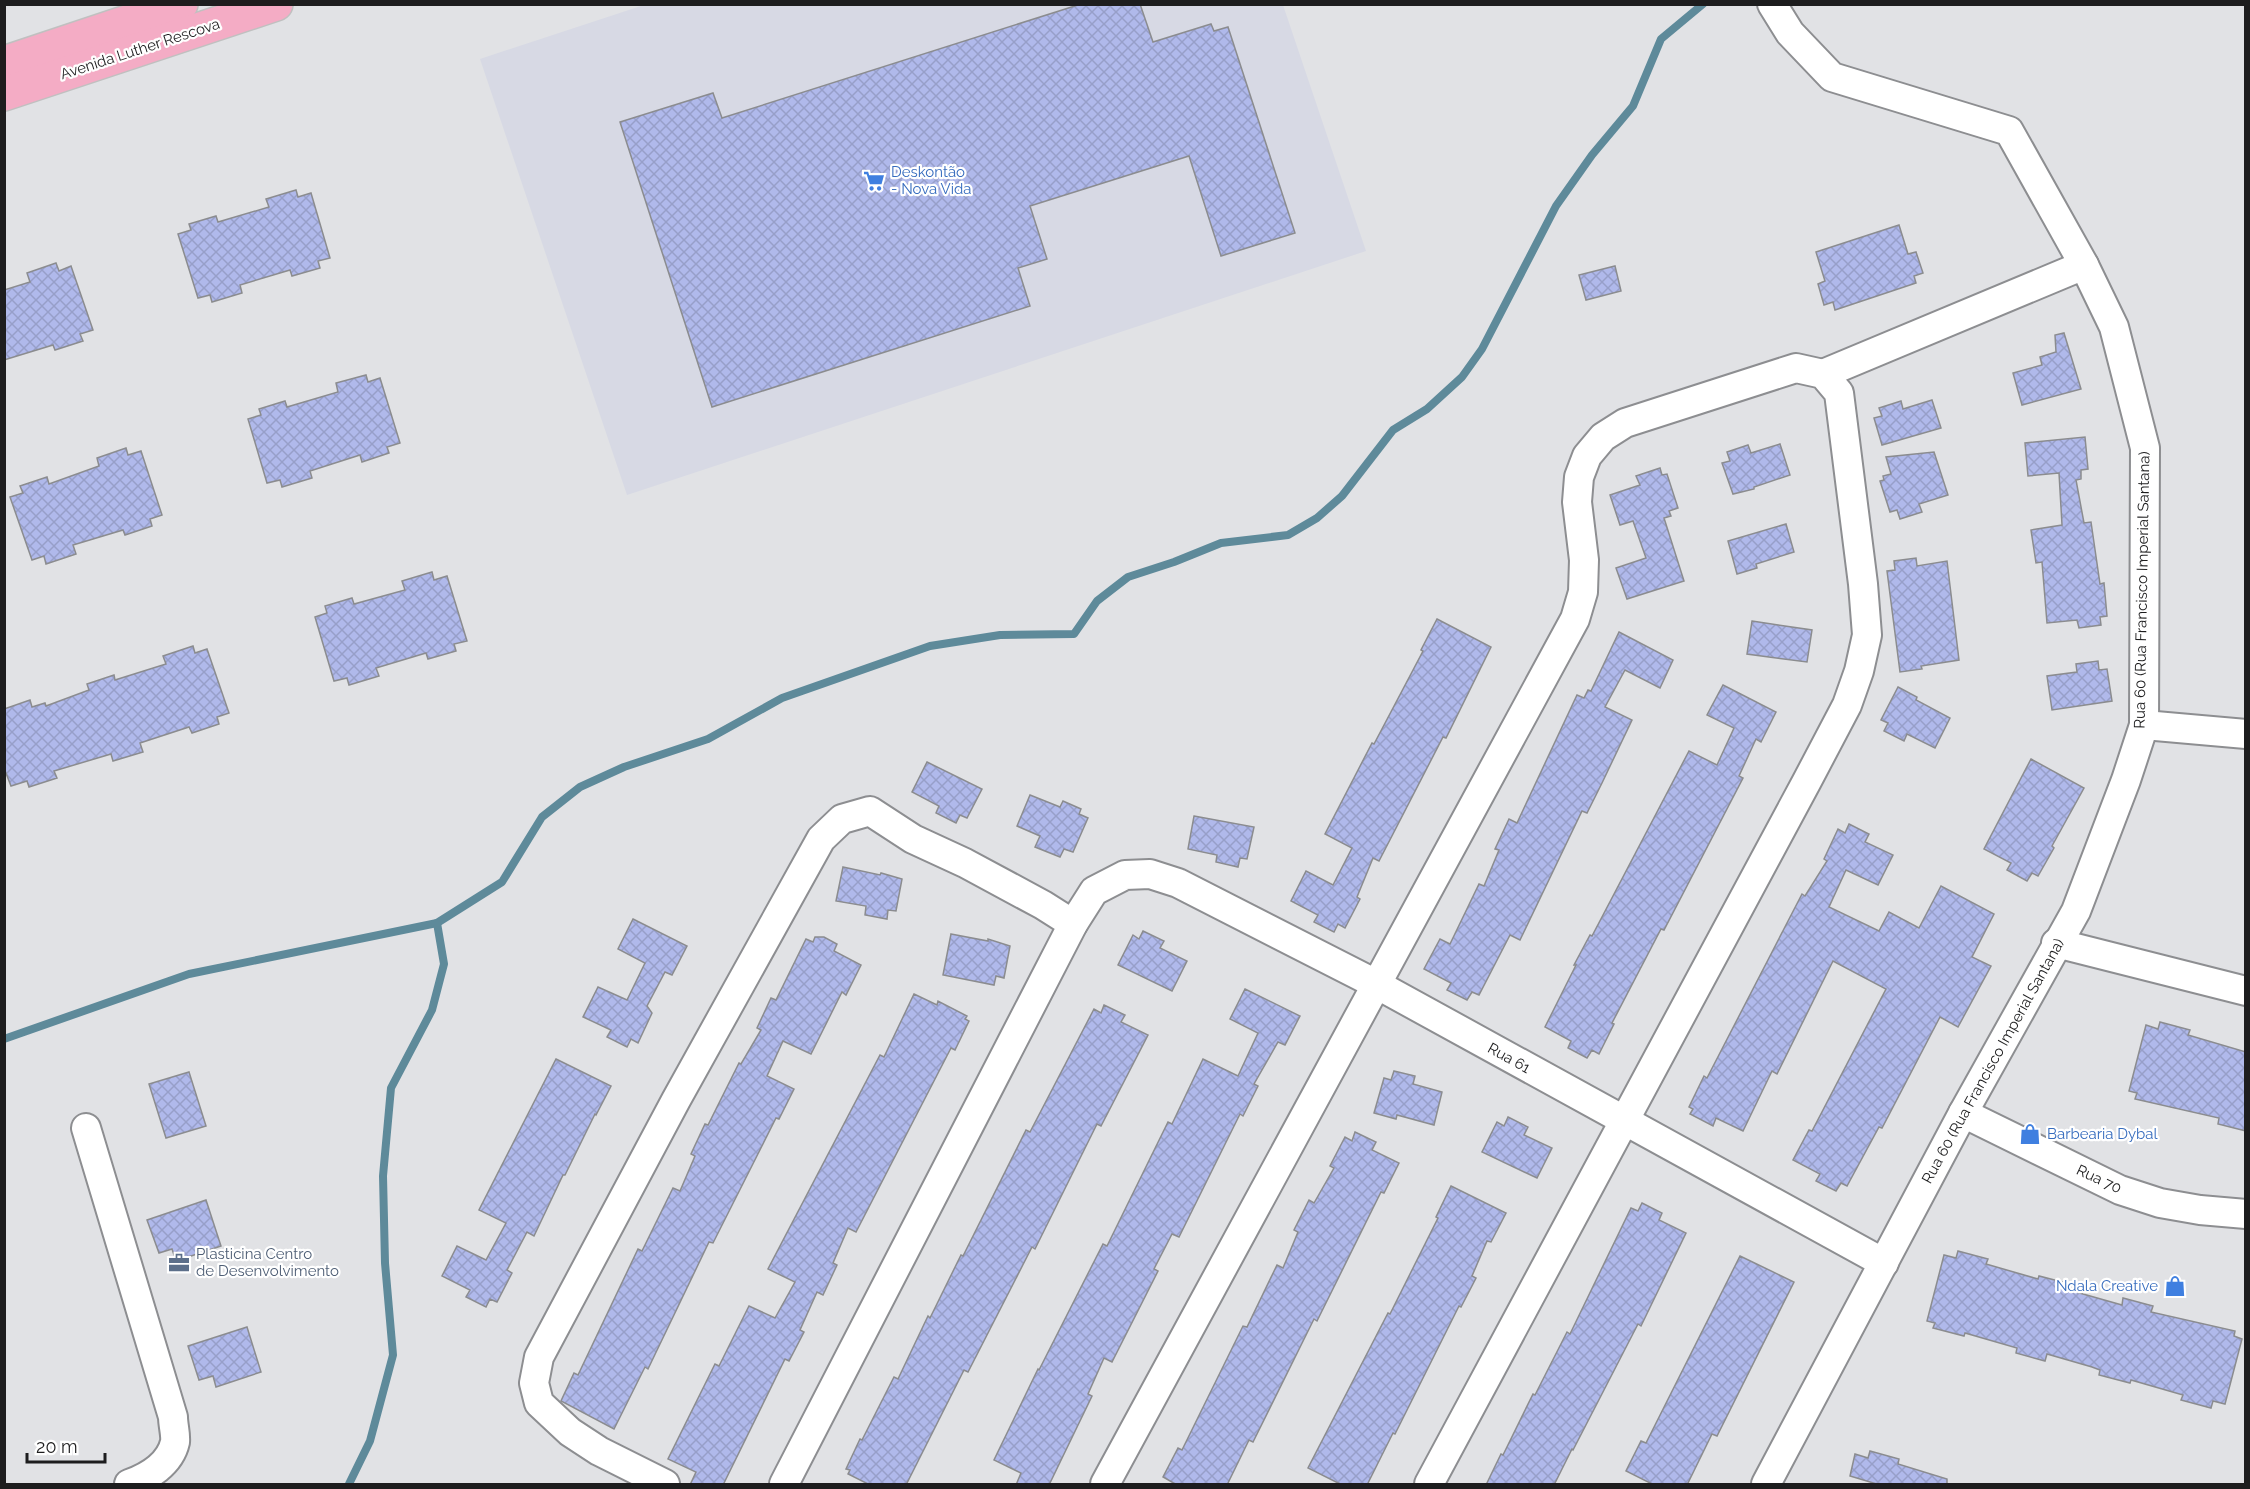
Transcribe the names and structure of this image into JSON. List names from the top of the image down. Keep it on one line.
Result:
{"streets":{"main road":["Avenida Luther Rescova"],"street":["Rua 60 (Rua Francisco Imperial Santana)","Rua 61","Rua 70"]},"crossings":[["Rua 60 (Rua Francisco Imperial Santana)","Rua 61"],["Rua 60 (Rua Francisco Imperial Santana)","Rua 70"]],"places":{"supermarket":["Deskontão - Nova Vida"],"shop":["Barbearia Dybal","Ndala Creative"],"office":["Plasticina Centro de Desenvolvimento"]},"scale_bar":"20 m"}
